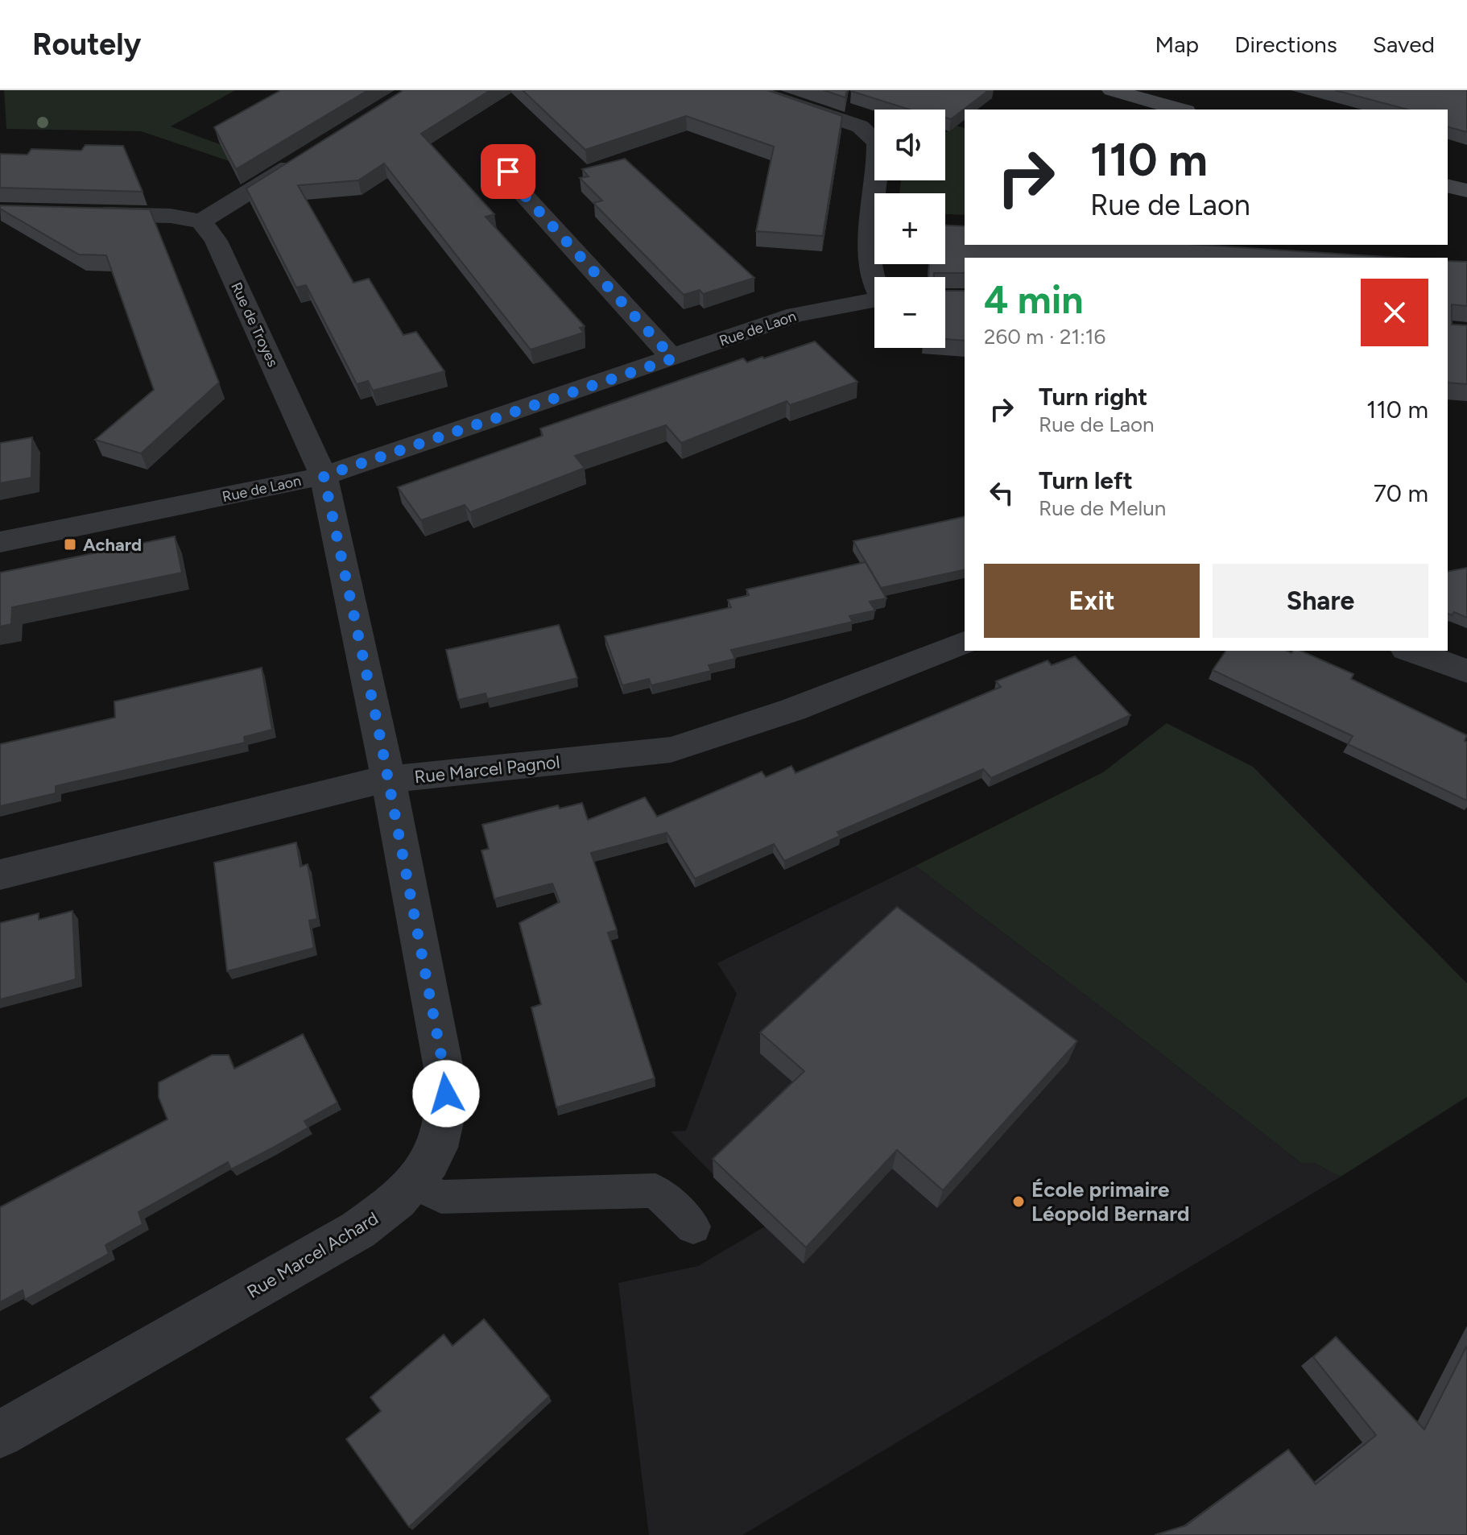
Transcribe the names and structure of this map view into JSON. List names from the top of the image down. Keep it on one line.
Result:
{"streets":{"street":["Rue de Troyes","Rue de Laon","Rue Marcel Pagnol","Rue Marcel Achard"]},"crossings":[["Rue de Troyes","Rue de Laon"],["Rue de Troyes","Rue Marcel Achard"],["Rue de Laon","Rue Marcel Achard"],["Rue Marcel Pagnol","Rue Marcel Achard"]],"places":{"transit":["Achard"],"other":["École primaire Léopold Bernard"]},"page":{"header":"Routely","nav":["Map","Directions","Saved"],"map_buttons":["+","−"],"turn":["110 m","Rue de Laon"],"heading":["4 min","260 m · 21:16"],"list":[{"name":"Turn right","note":"Rue de Laon","value":"110 m"},{"name":"Turn left","note":"Rue de Melun","value":"70 m"}],"buttons":["Exit","Share"]}}
